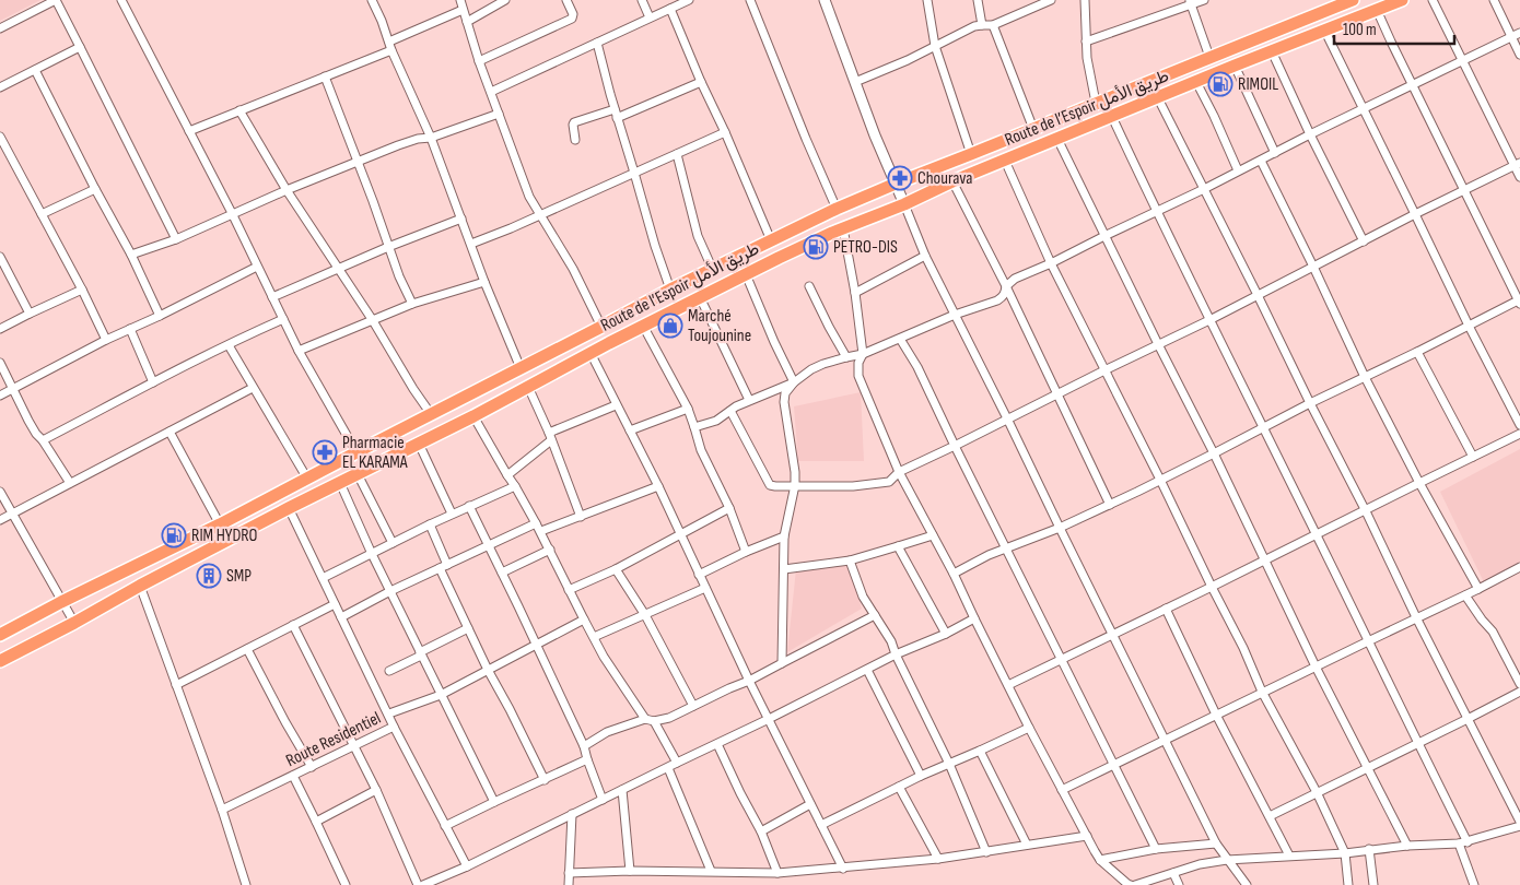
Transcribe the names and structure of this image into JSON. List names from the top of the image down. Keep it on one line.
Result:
{"streets":{"highway":["Route de l’Espoir طريق الأمل"],"street":["Route Residentiel"]},"crossings":[["Route de l’Espoir طريق الأمل","Route Residentiel"]],"places":{"fuel station":["RIMOIL","PETRO-DIS","RIM HYDRO"],"pharmacy":["Chourava","Pharmacie EL KARAMA"],"shop":["Marché Toujounine"],"building":["SMP"]},"scale_bar":"100 m"}
